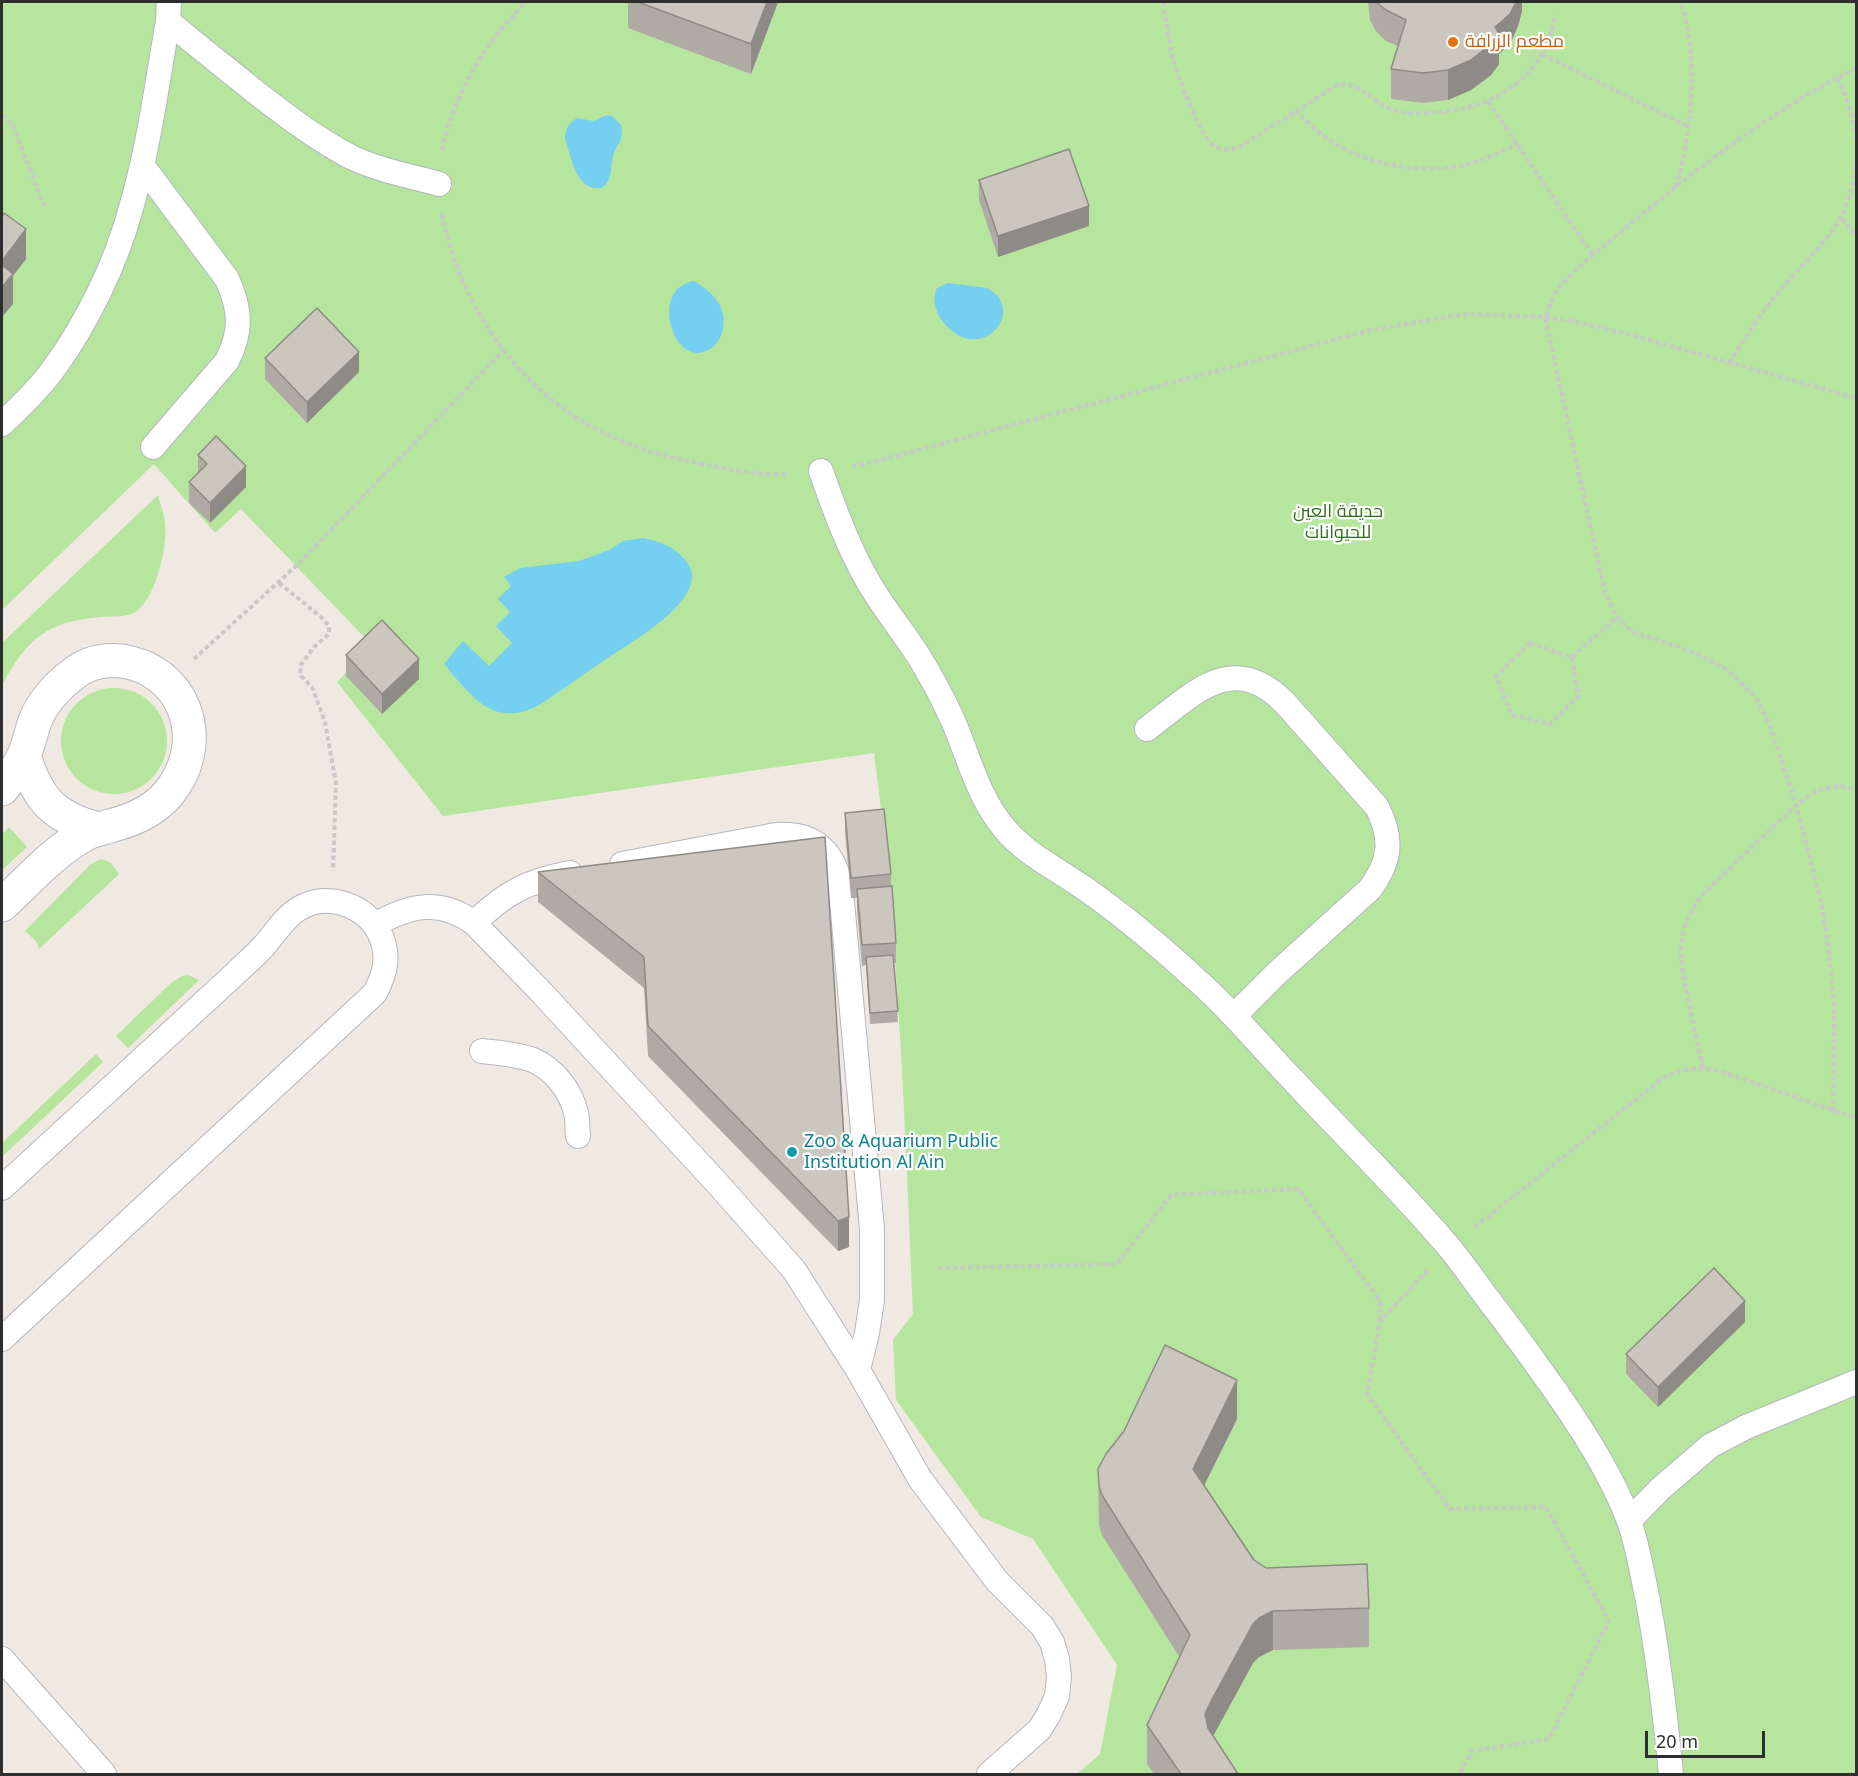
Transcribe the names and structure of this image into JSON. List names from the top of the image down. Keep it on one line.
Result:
{"parks":["حديقة العين للحيوانات"],"places":["مطعم الزرافة","Zoo & Aquarium Public Institution Al Ain"],"scale_bar":"20 m"}
